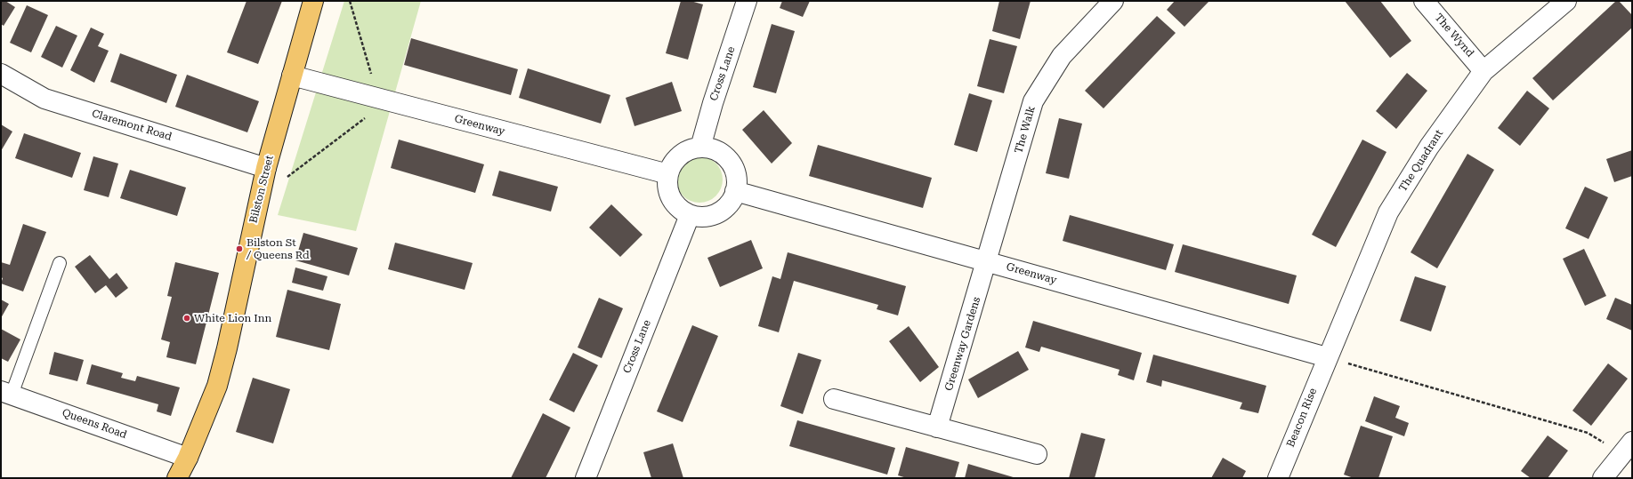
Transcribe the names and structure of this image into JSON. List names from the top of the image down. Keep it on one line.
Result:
{"streets":{"main road":["Bilston Street"],"street":["The Wynd","Cross Lane","Claremont Road","Greenway","The Walk","The Quadrant","Greenway Gardens","Beacon Rise","Queens Road"]},"crossings":[["The Wynd","The Quadrant"],["Cross Lane","Greenway"],["Claremont Road","Bilston Street"],["Greenway","The Walk"],["Greenway","The Quadrant"],["Greenway","Bilston Street"],["Greenway","Greenway Gardens"],["Greenway","Beacon Rise"],["The Walk","Greenway Gardens"],["The Quadrant","Beacon Rise"],["Bilston Street","Queens Road"]],"places":["Bilston St / Queens Rd","White Lion Inn"]}
